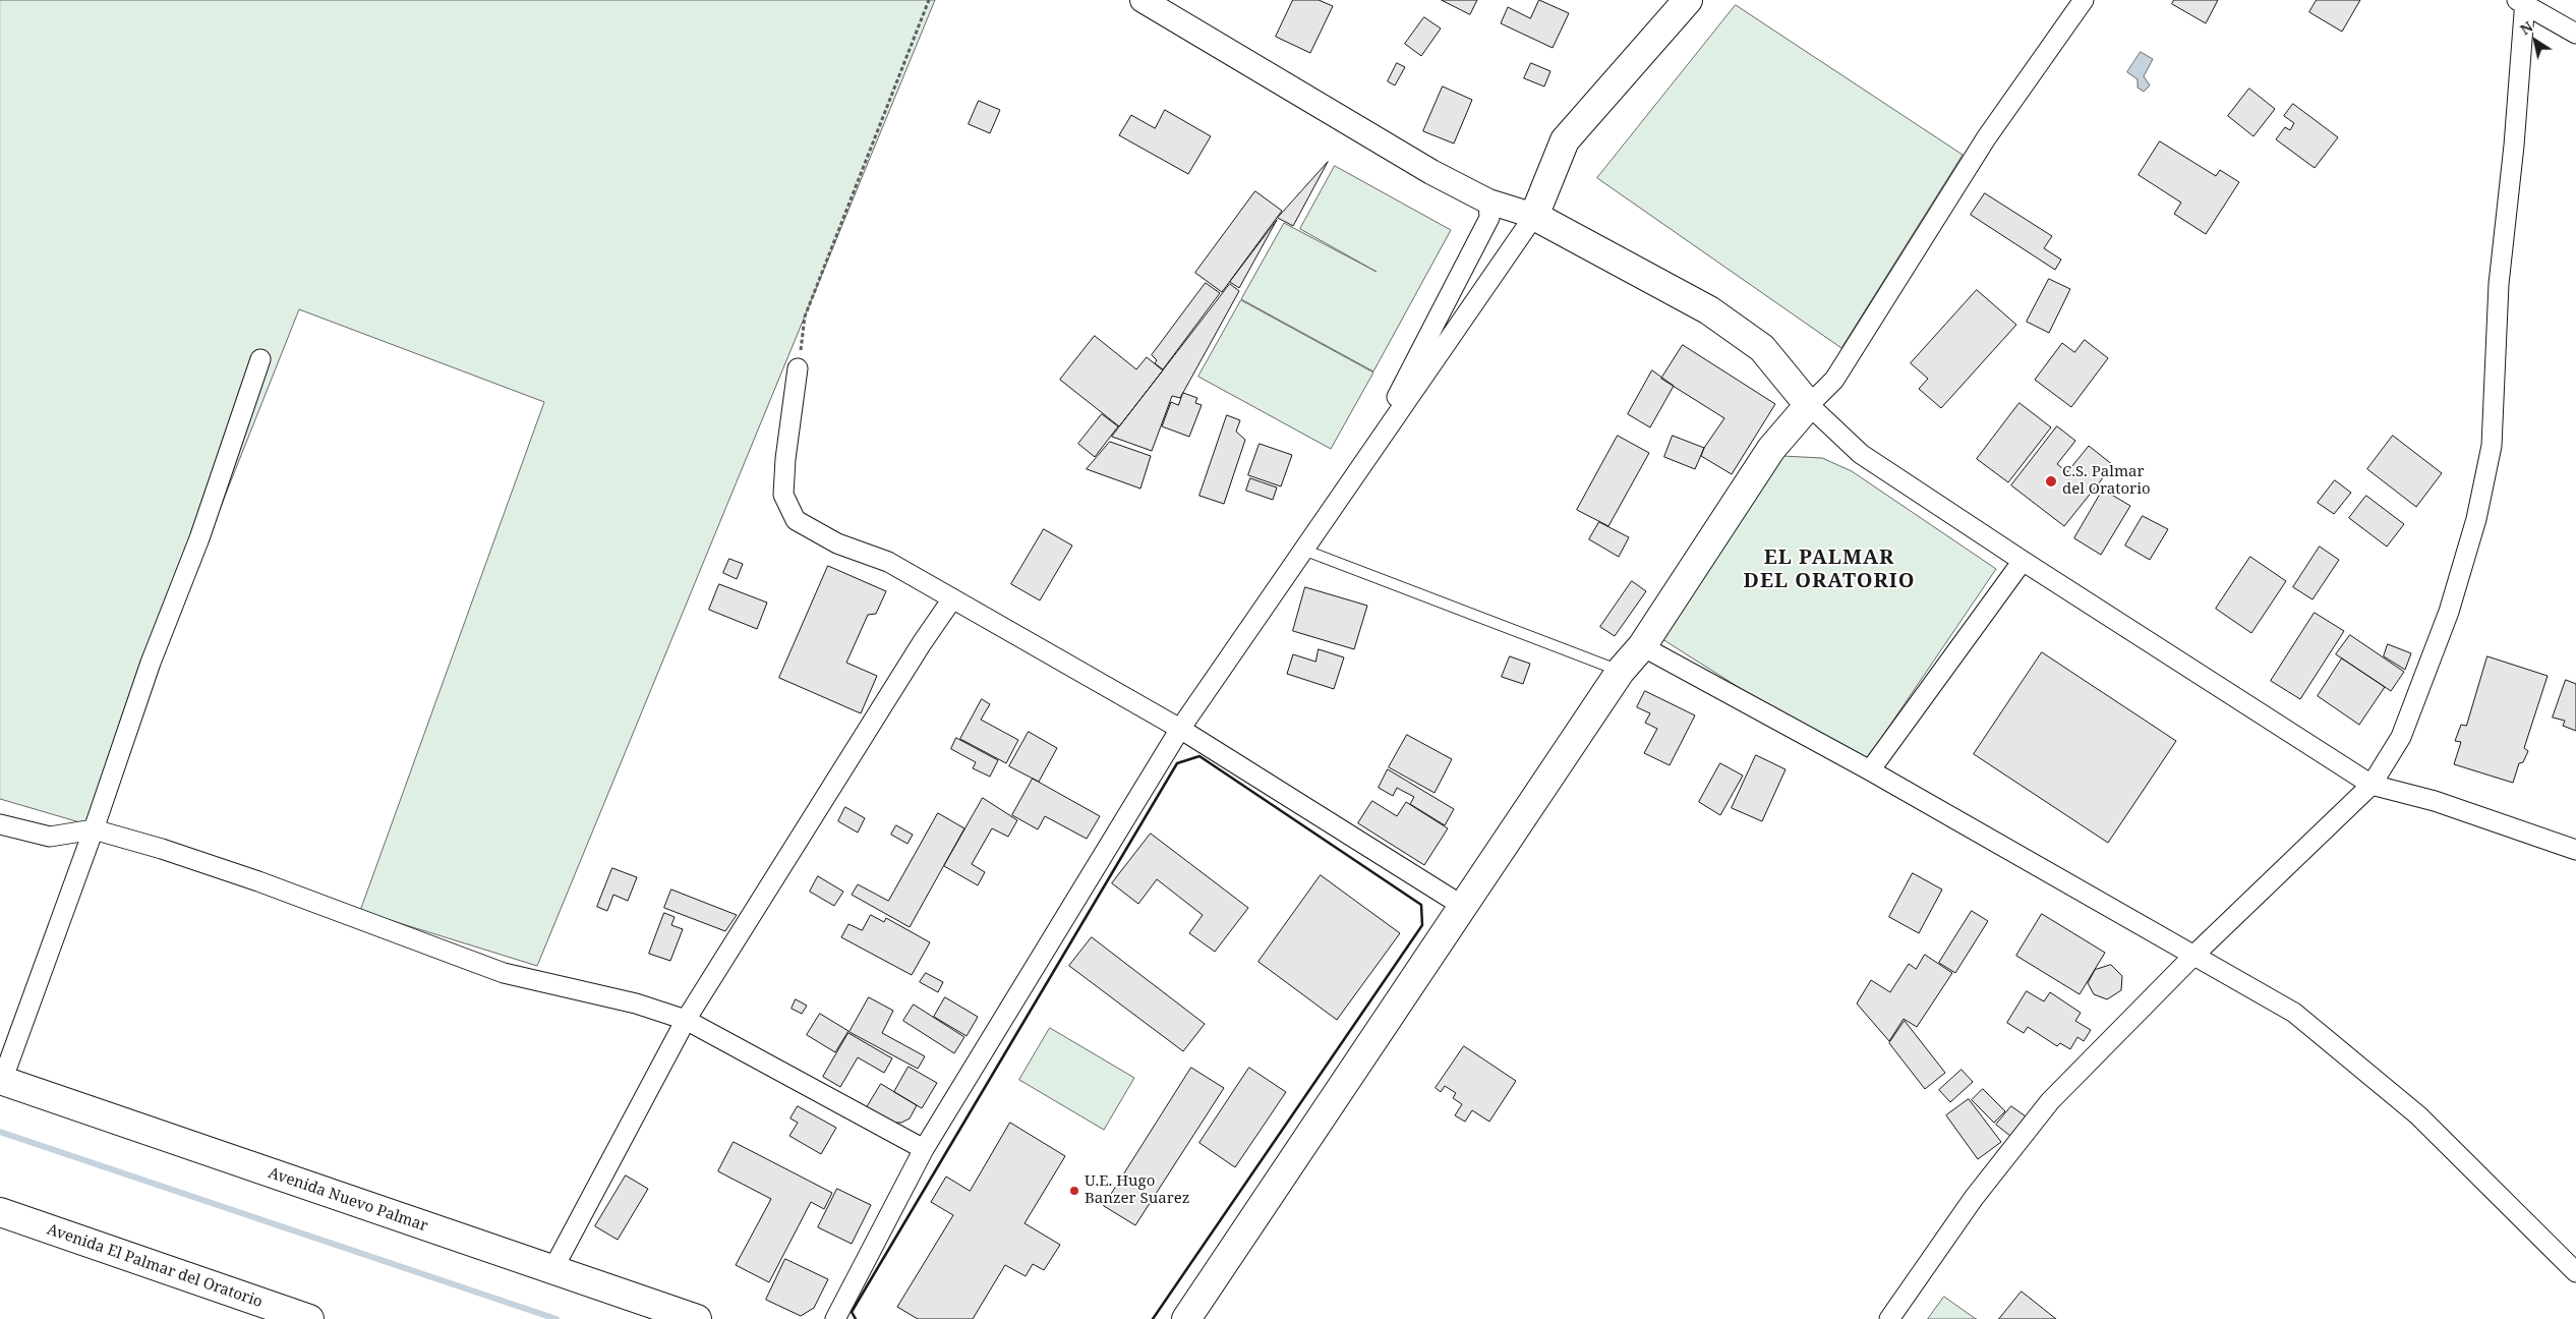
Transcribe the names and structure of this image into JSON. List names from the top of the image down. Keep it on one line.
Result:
{"streets":{"main road":["Avenida Nuevo Palmar","Avenida El Palmar del Oratorio"]},"districts":["EL PALMAR DEL ORATORIO"],"places":["C.S. Palmar del Oratorio","U.E. Hugo Banzer Suarez"],"north":"top left"}
